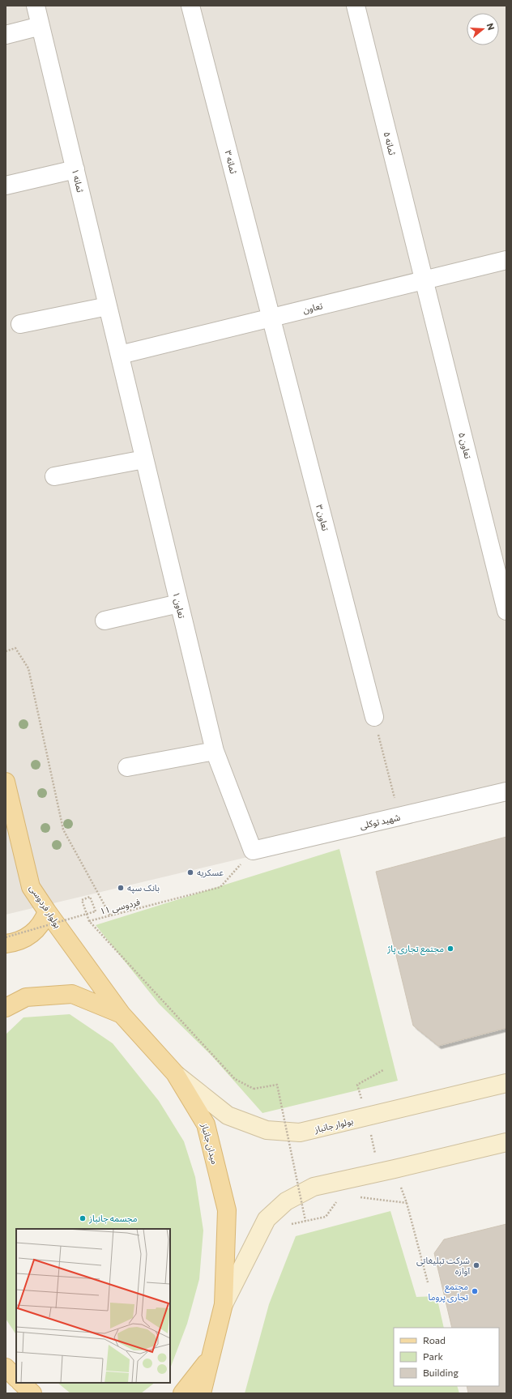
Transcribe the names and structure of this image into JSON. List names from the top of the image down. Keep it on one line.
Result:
{"streets":{"main road":["بولوار فردوسی","بولوار جانباز","میدان جانباز"],"street":["ثمانه ۵","ثمانه ۳","ثمانه ۱","تعاون","تعاون ۵","تعاون ۳","تعاون ۱","شهید توکلی"],"path":["فردوسی ۱۱"]},"crossings":[["ثمانه ۵","تعاون"],["ثمانه ۵","تعاون ۵"],["ثمانه ۳","تعاون"],["ثمانه ۳","تعاون ۳"],["ثمانه ۱","تعاون"],["ثمانه ۱","تعاون ۱"],["تعاون","تعاون ۵"],["تعاون","تعاون ۳"],["تعاون","تعاون ۱"],["تعاون ۱","شهید توکلی"],["تعاون ۱","فردوسی ۱۱"],["شهید توکلی","فردوسی ۱۱"],["بولوار فردوسی","میدان جانباز"],["بولوار جانباز","میدان جانباز"]],"places":["عسکریه","بانک سپه","مجتمع تجاری پاژ","مجسمه جانباز","شرکت تبلیغاتی آوازه","مجتمع تجاری پروما"],"legend":["Road","Park","Building"],"north":"right"}
